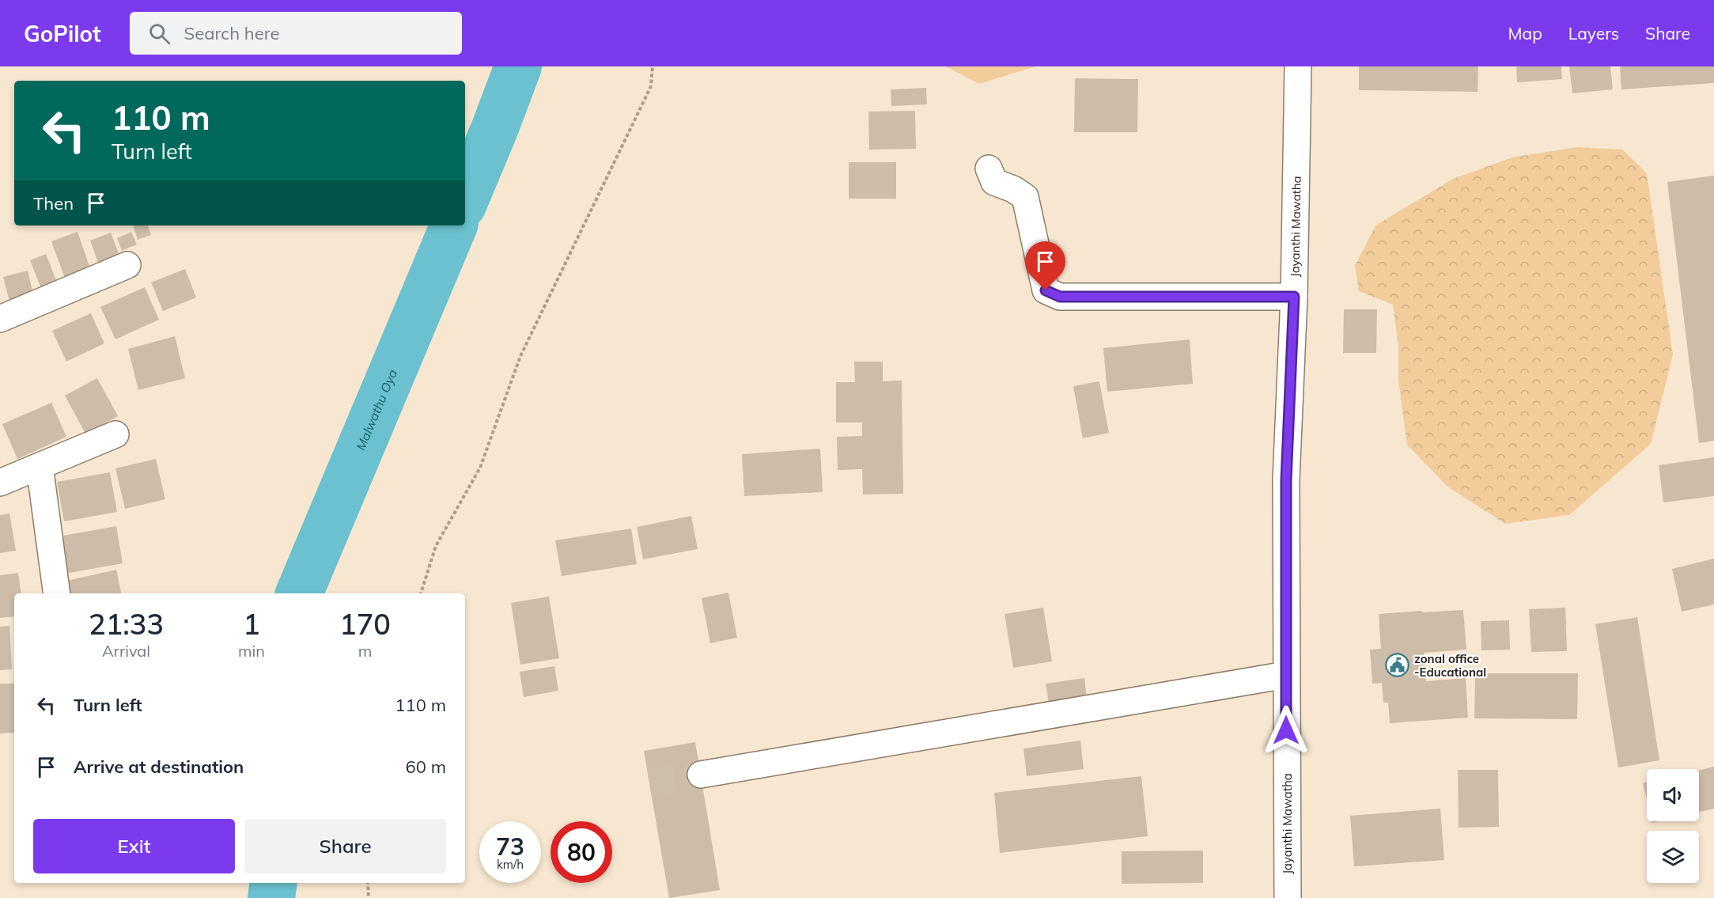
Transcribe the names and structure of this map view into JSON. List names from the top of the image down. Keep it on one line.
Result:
{"streets":{"main road":["Jayanthi Mawatha"]},"water":["Malwathu Oya"],"places":{"public building":["zonal office -Educational"]},"page":{"header":"GoPilot","search":"Search here","nav":["Map","Layers","Share"],"turn":["110 m","Turn left"],"then":"Then","eta":["21:33","Arrival","1","min","170","m"],"list":[{"name":"Turn left","value":"110 m"},{"name":"Arrive at destination","value":"60 m"}],"buttons":["Exit","Share"],"speed":"73 km/h","limit":"80"}}
